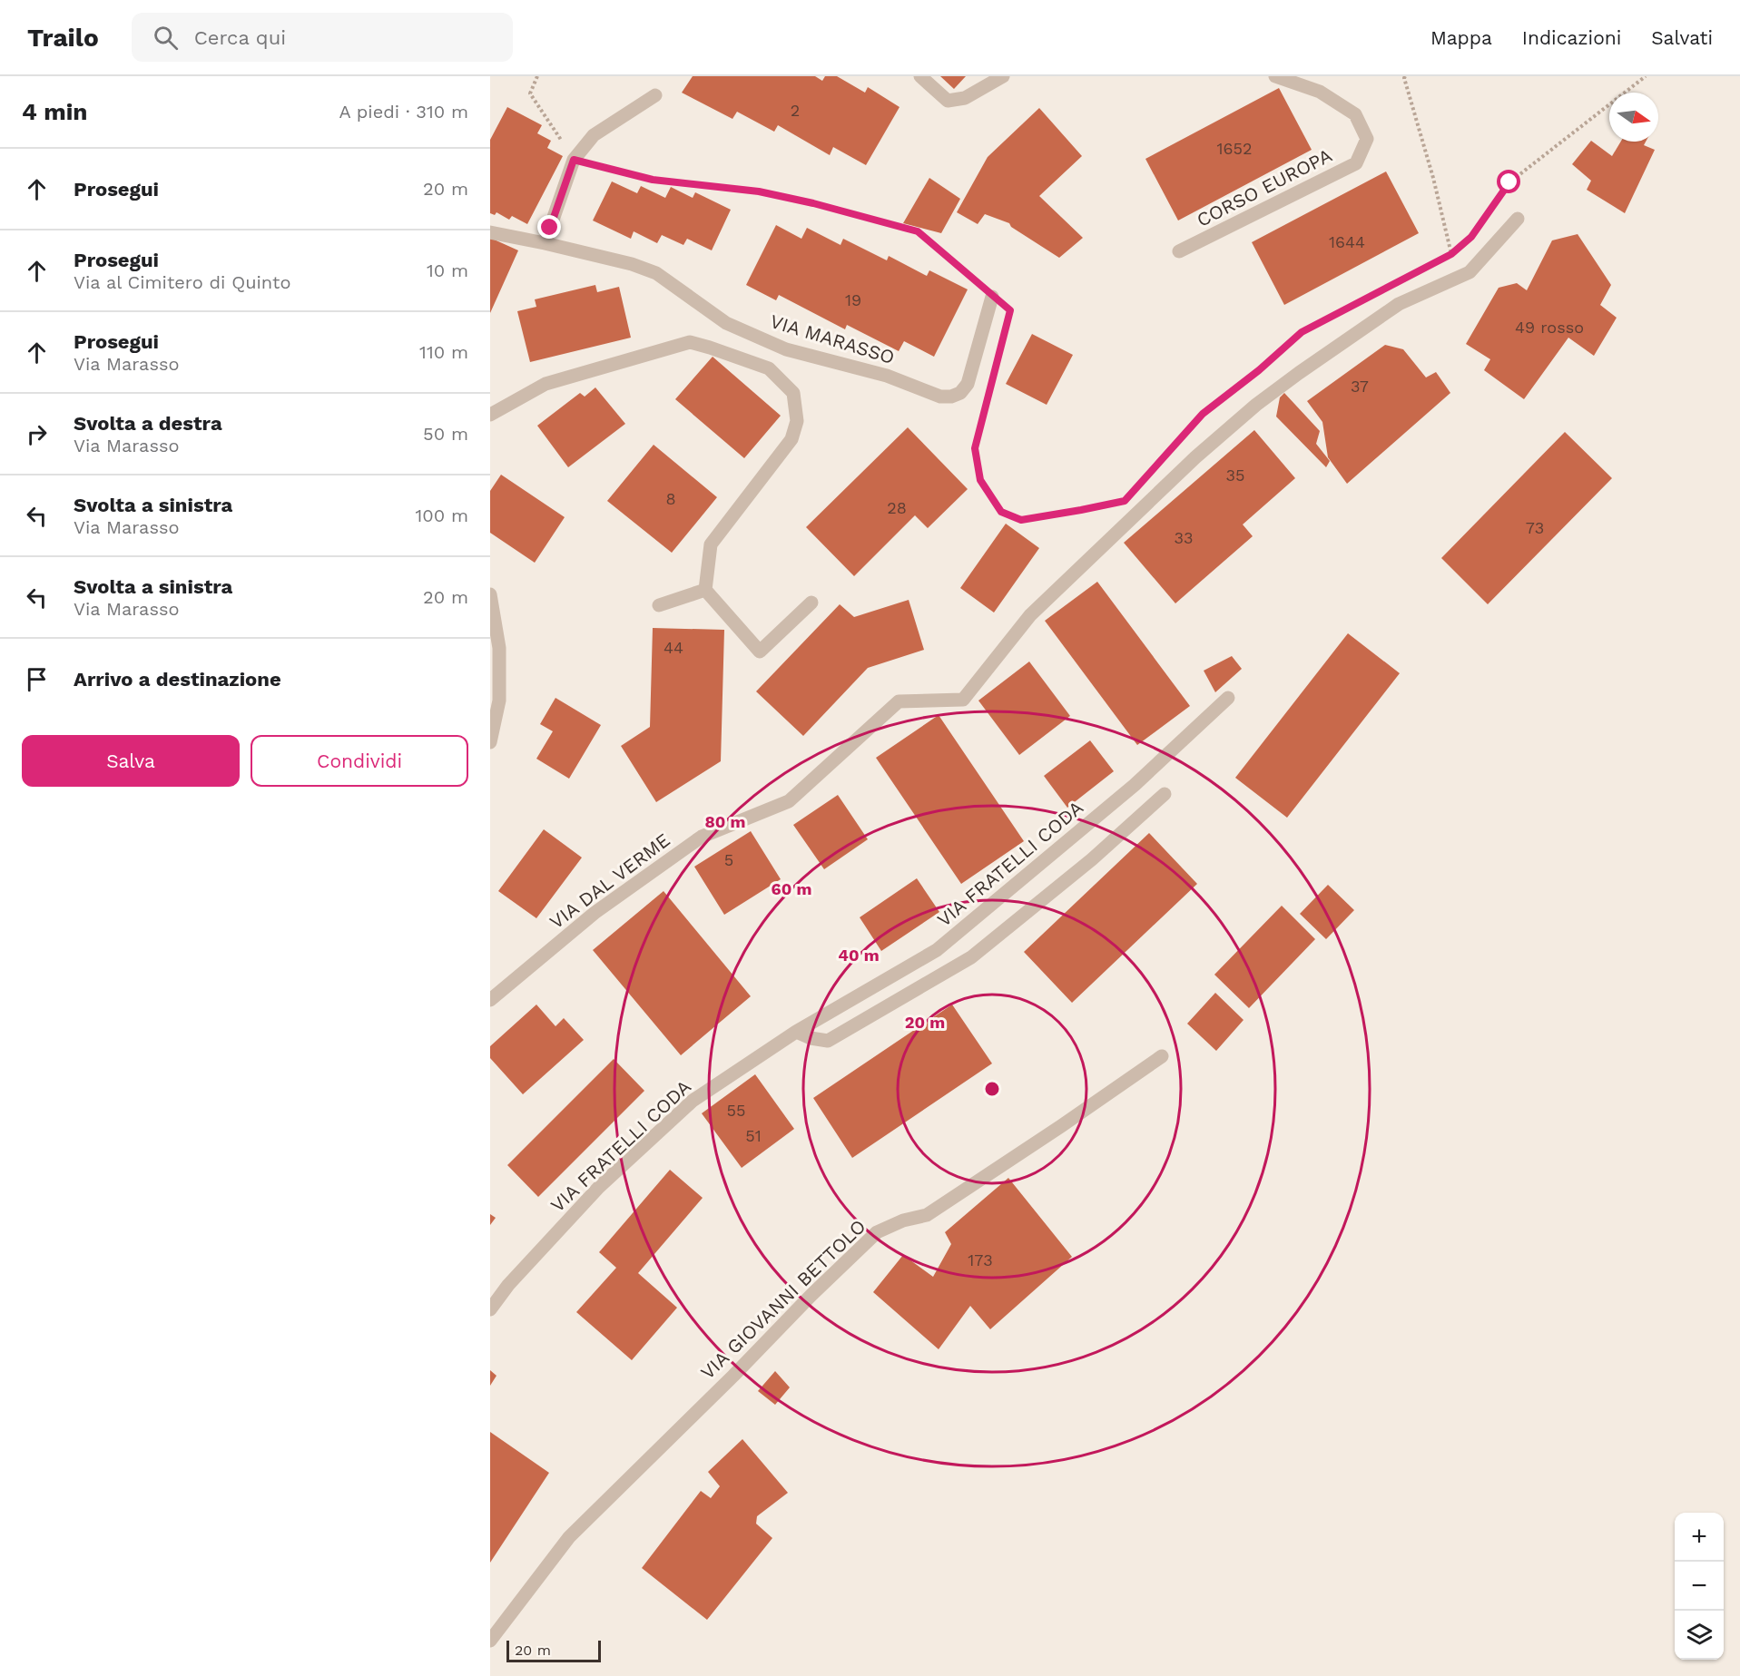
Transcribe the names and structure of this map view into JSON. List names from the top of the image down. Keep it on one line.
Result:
{"streets":{"street":["CORSO EUROPA","VIA MARASSO","VIA FRATELLI CODA","VIA DAL VERME","VIA GIOVANNI BETTOLO"]},"house_numbers":["2","1652","1644","19","49 rosso","37","35","8","28","73","33","44","5","55","51","173"],"scale_bar":"20 m","north":"right","page":{"header":"Trailo","search":"Cerca qui","nav":["Mappa","Indicazioni","Salvati"],"heading":["4 min","A piedi · 310 m"],"list":[["Prosegui","20 m"],["Prosegui","Via al Cimitero di Quinto","10 m"],["Prosegui","Via Marasso","110 m"],["Svolta a destra","Via Marasso","50 m"],["Svolta a sinistra","Via Marasso","100 m"],["Svolta a sinistra","Via Marasso","20 m"],"Arrivo a destinazione"],"buttons":["Salva","Condividi"],"map_buttons":["+","−"],"scale":"20 m"},"rings":["80 m","60 m","40 m","20 m"]}
